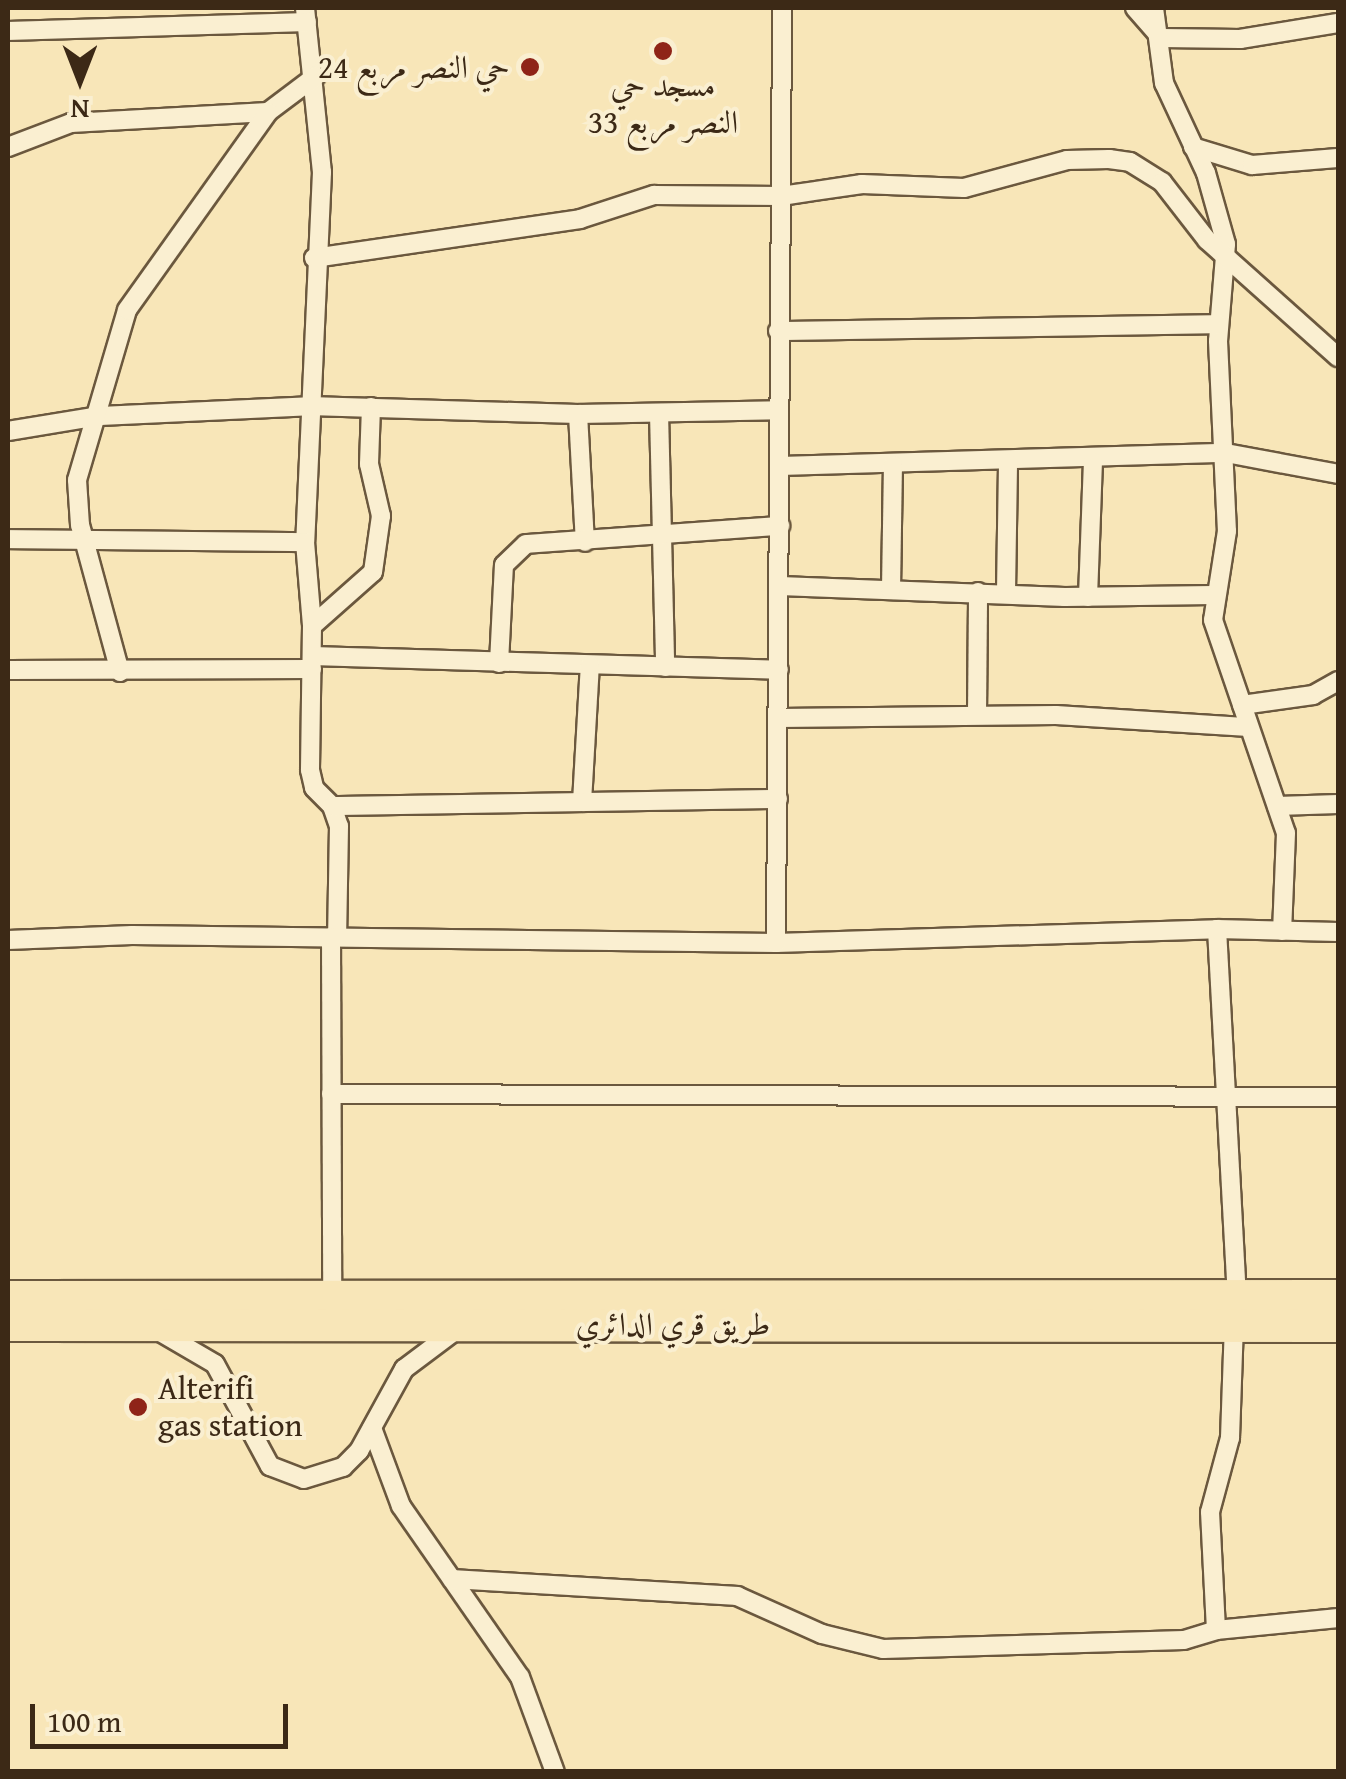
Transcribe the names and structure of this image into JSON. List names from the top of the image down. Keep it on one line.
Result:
{"streets":{"highway":["طريق قري الدائري"]},"places":["مسجد حي النصر مربع 33","حي النصر مربع 24","Alterifi gas station"],"scale_bar":"100 m","north":"bottom"}
